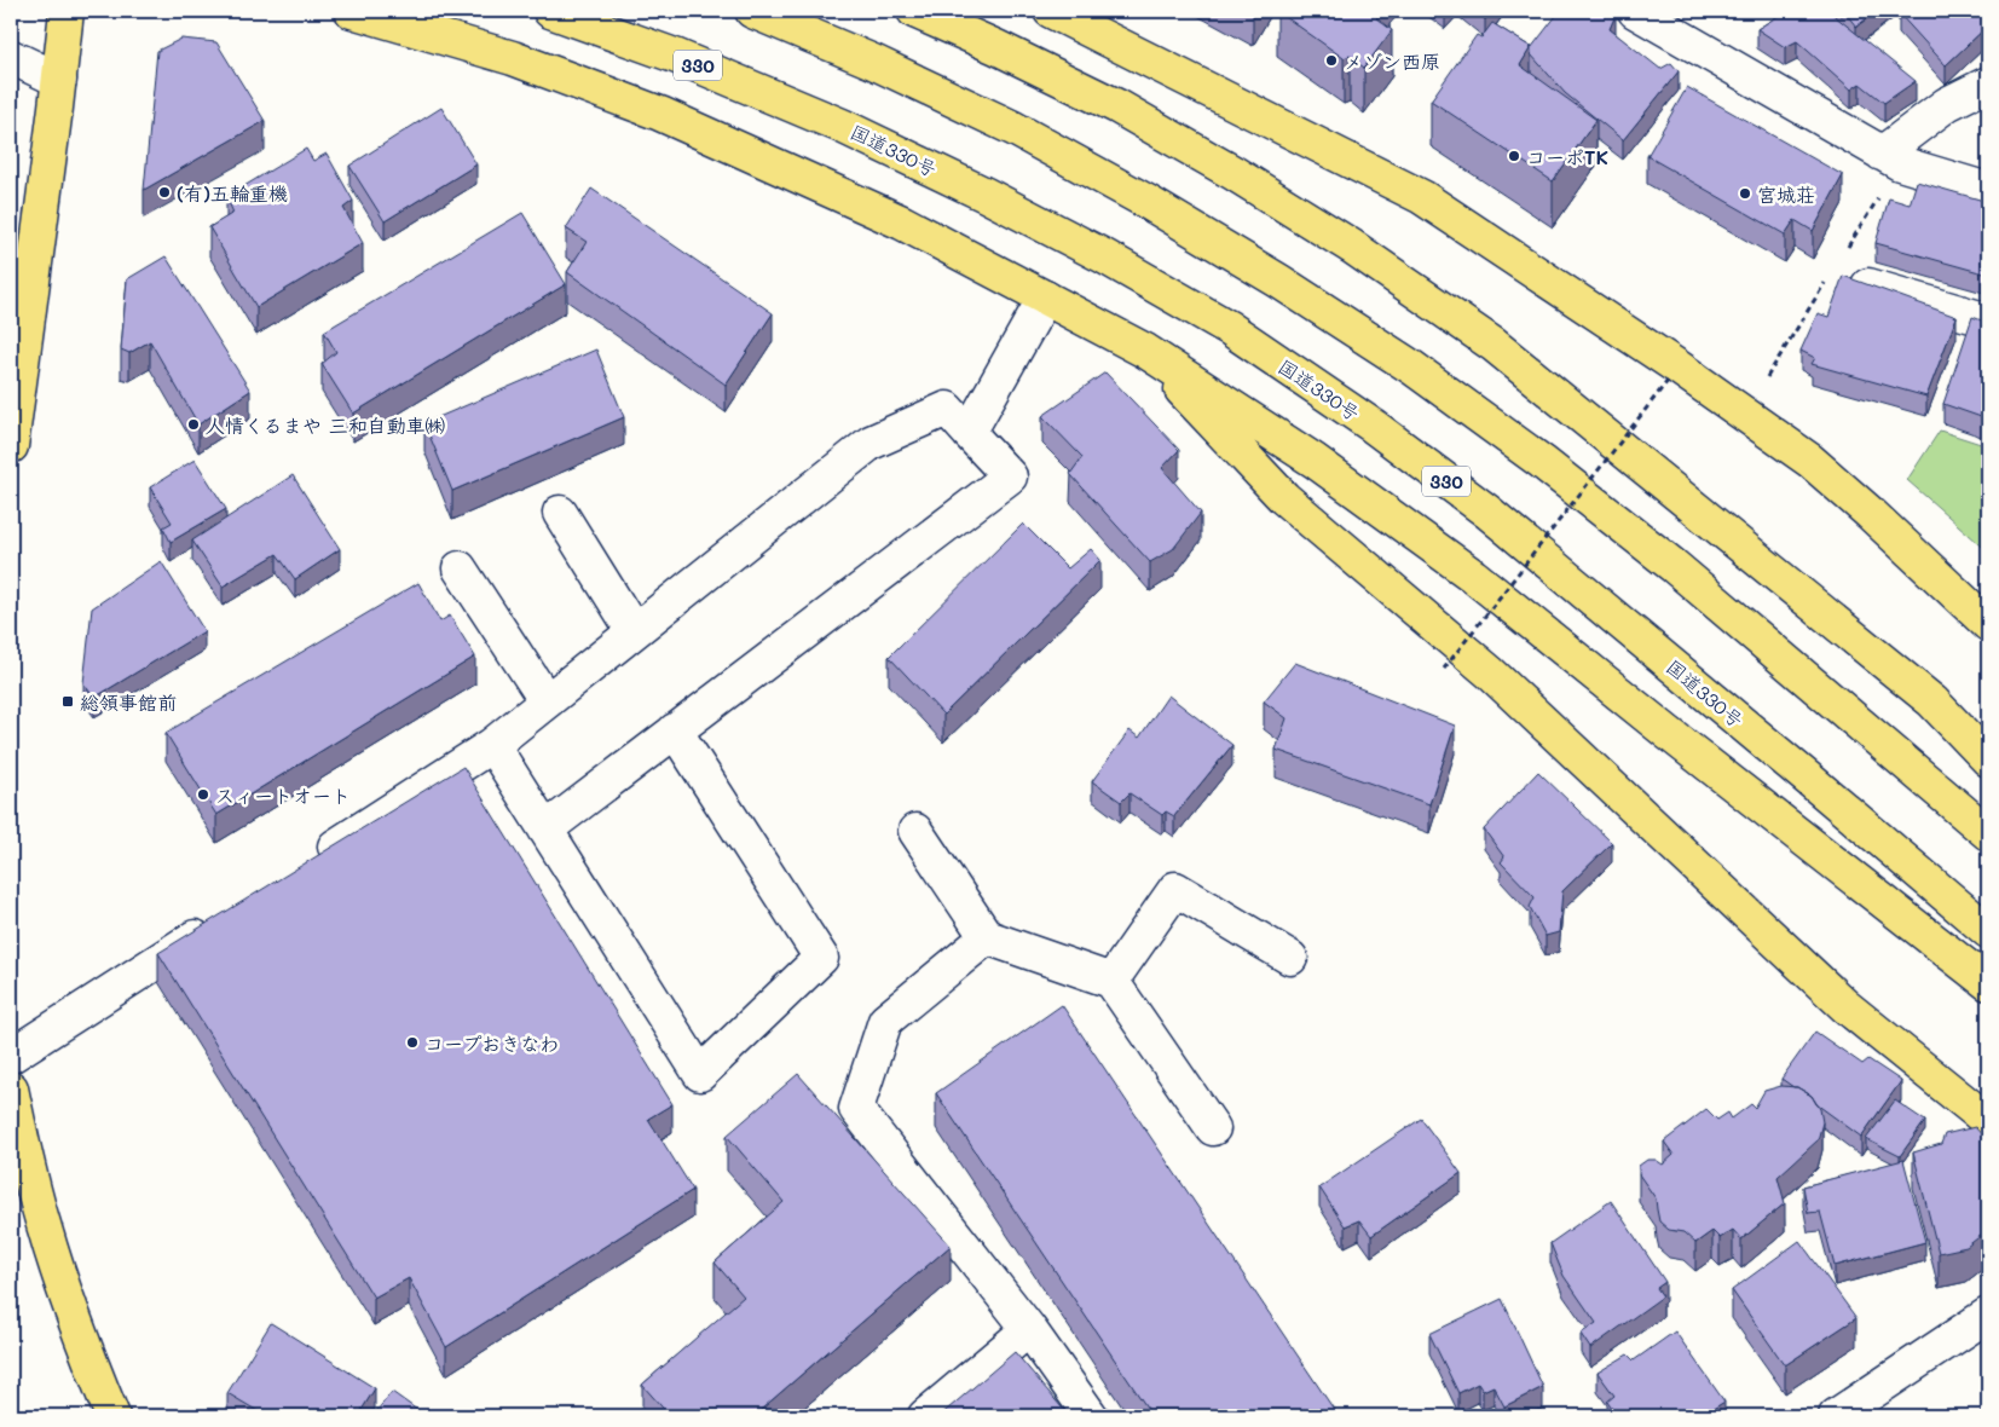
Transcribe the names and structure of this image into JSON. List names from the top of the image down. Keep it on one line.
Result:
{"streets":{"main road":["330","国道330号"]},"places":{"other":["メゾン西原","コーポTK","(有)五輪重機","宮城荘","人情くるまや 三和自動車㈱","スィートオート","コープおきなわ"],"transit":["総領事館前"]}}
